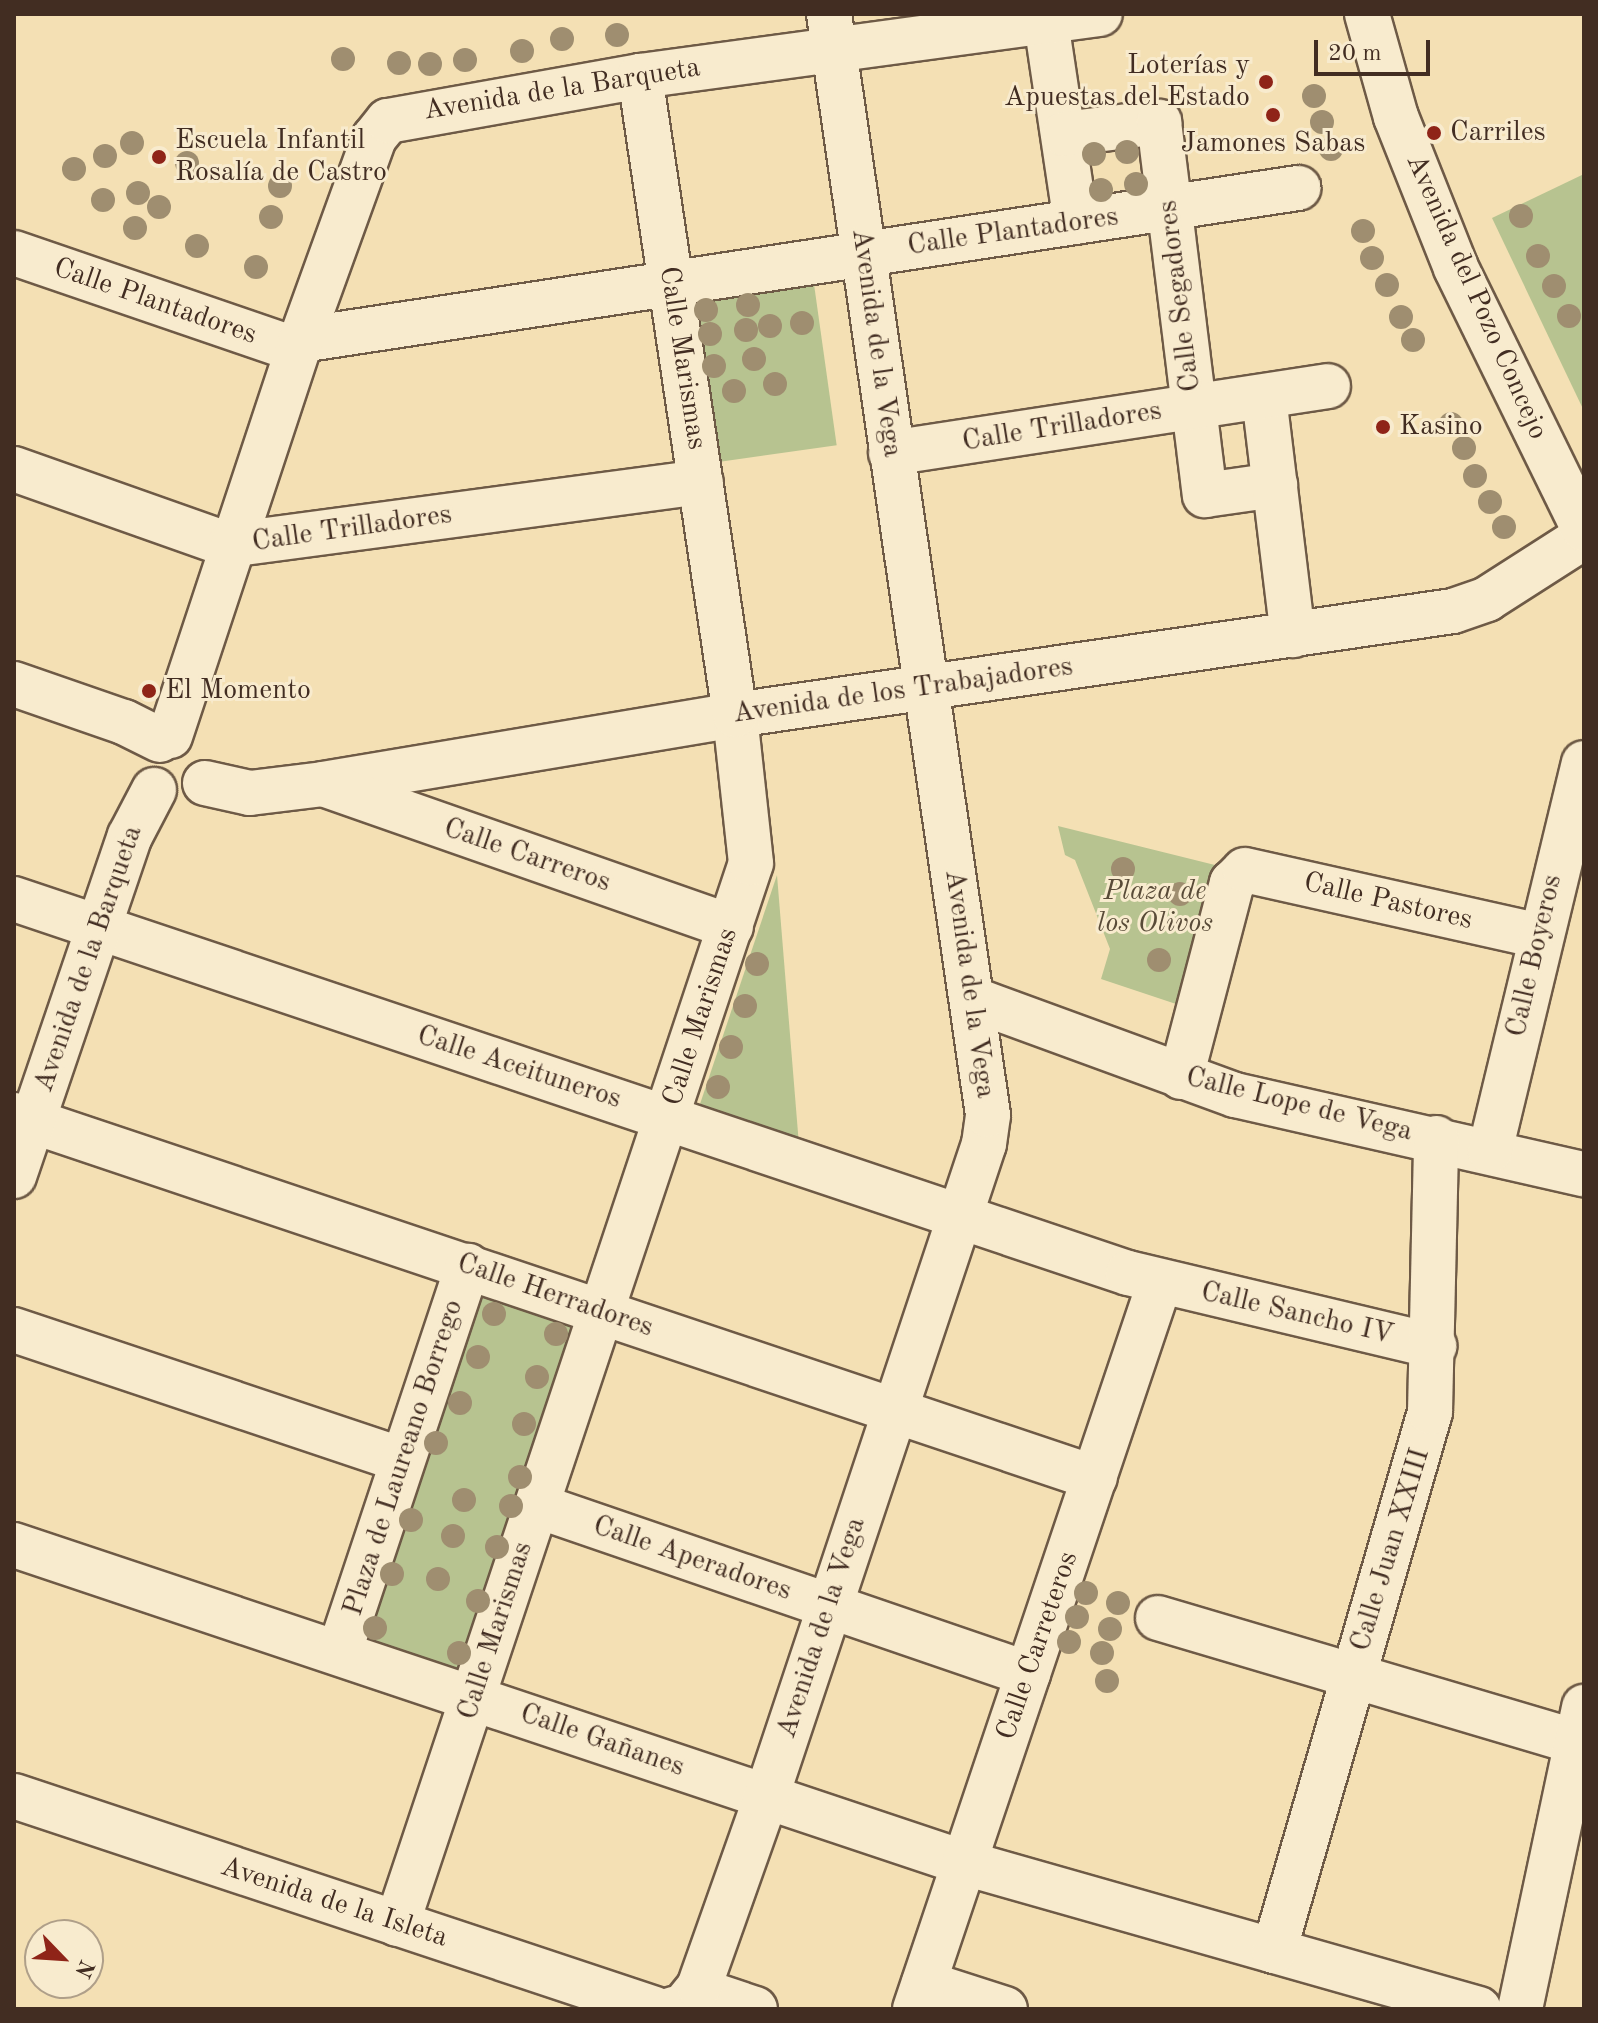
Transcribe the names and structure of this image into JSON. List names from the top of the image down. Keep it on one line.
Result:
{"streets":{"street":["Avenida de la Barqueta","Calle Plantadores","Calle Segadores","Avenida del Pozo Concejo","Avenida de la Vega","Calle Marismas","Calle Trilladores","Avenida de los Trabajadores","Calle Carreros","Calle Pastores","Calle Boyeros","Calle Aceituneros","Calle Lope de Vega","Calle Herradores","Calle Sancho IV","Plaza de Laureano Borrego","Calle Juan XXIII","Calle Aperadores","Calle Carreteros","Calle Gañanes","Avenida de la Isleta"]},"crossings":[["Avenida de la Barqueta","Calle Plantadores"],["Avenida de la Barqueta","Avenida de la Vega"],["Avenida de la Barqueta","Calle Marismas"],["Avenida de la Barqueta","Calle Trilladores"],["Avenida de la Barqueta","Avenida de los Trabajadores"],["Avenida de la Barqueta","Calle Aceituneros"],["Avenida de la Barqueta","Calle Herradores"],["Calle Plantadores","Calle Segadores"],["Calle Plantadores","Avenida de la Vega"],["Calle Plantadores","Calle Marismas"],["Calle Segadores","Calle Trilladores"],["Avenida de la Vega","Calle Trilladores"],["Avenida de la Vega","Avenida de los Trabajadores"],["Avenida de la Vega","Calle Aceituneros"],["Avenida de la Vega","Calle Lope de Vega"],["Avenida de la Vega","Calle Herradores"],["Avenida de la Vega","Calle Aperadores"],["Avenida de la Vega","Calle Gañanes"],["Avenida de la Vega","Avenida de la Isleta"],["Calle Marismas","Calle Trilladores"],["Calle Marismas","Avenida de los Trabajadores"],["Calle Marismas","Calle Carreros"],["Calle Marismas","Calle Aceituneros"],["Calle Marismas","Calle Herradores"],["Calle Marismas","Calle Aperadores"],["Calle Marismas","Calle Gañanes"],["Calle Marismas","Avenida de la Isleta"],["Avenida de los Trabajadores","Calle Carreros"],["Calle Pastores","Calle Boyeros"],["Calle Pastores","Calle Lope de Vega"],["Calle Boyeros","Calle Lope de Vega"],["Calle Aceituneros","Calle Sancho IV"],["Calle Aceituneros","Calle Carreteros"],["Calle Lope de Vega","Calle Juan XXIII"],["Calle Herradores","Plaza de Laureano Borrego"],["Calle Herradores","Calle Carreteros"],["Calle Sancho IV","Calle Juan XXIII"],["Calle Sancho IV","Calle Carreteros"],["Plaza de Laureano Borrego","Calle Gañanes"],["Calle Juan XXIII","Calle Gañanes"],["Calle Aperadores","Calle Carreteros"],["Calle Carreteros","Calle Gañanes"]],"parks":["Plaza de los Olivos"],"places":["Loterías y Apuestas del Estado","Jamones Sabas","Carriles","Escuela Infantil Rosalía de Castro","Kasino","El Momento"],"scale_bar":"20 m","north":"bottom right"}
